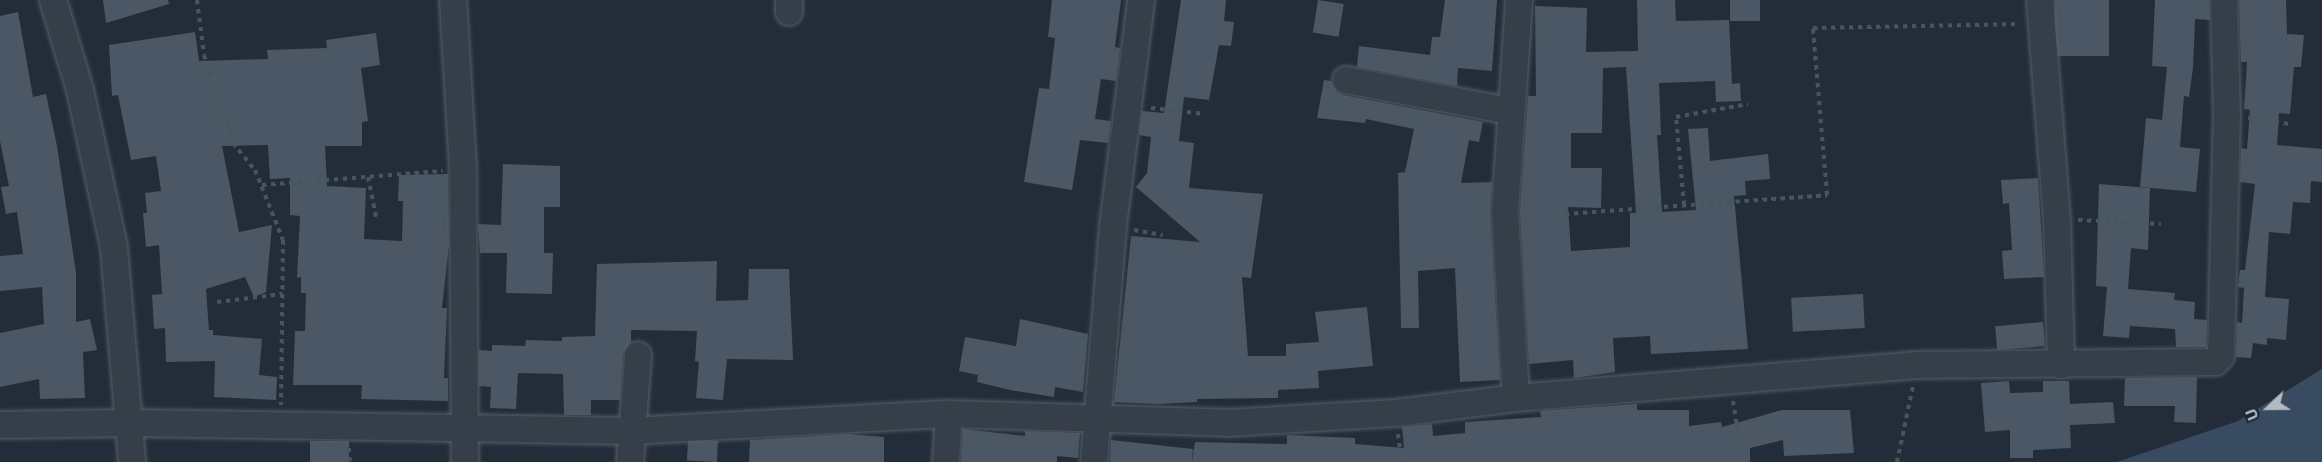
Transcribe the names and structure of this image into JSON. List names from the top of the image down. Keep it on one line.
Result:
{"north":"left"}
